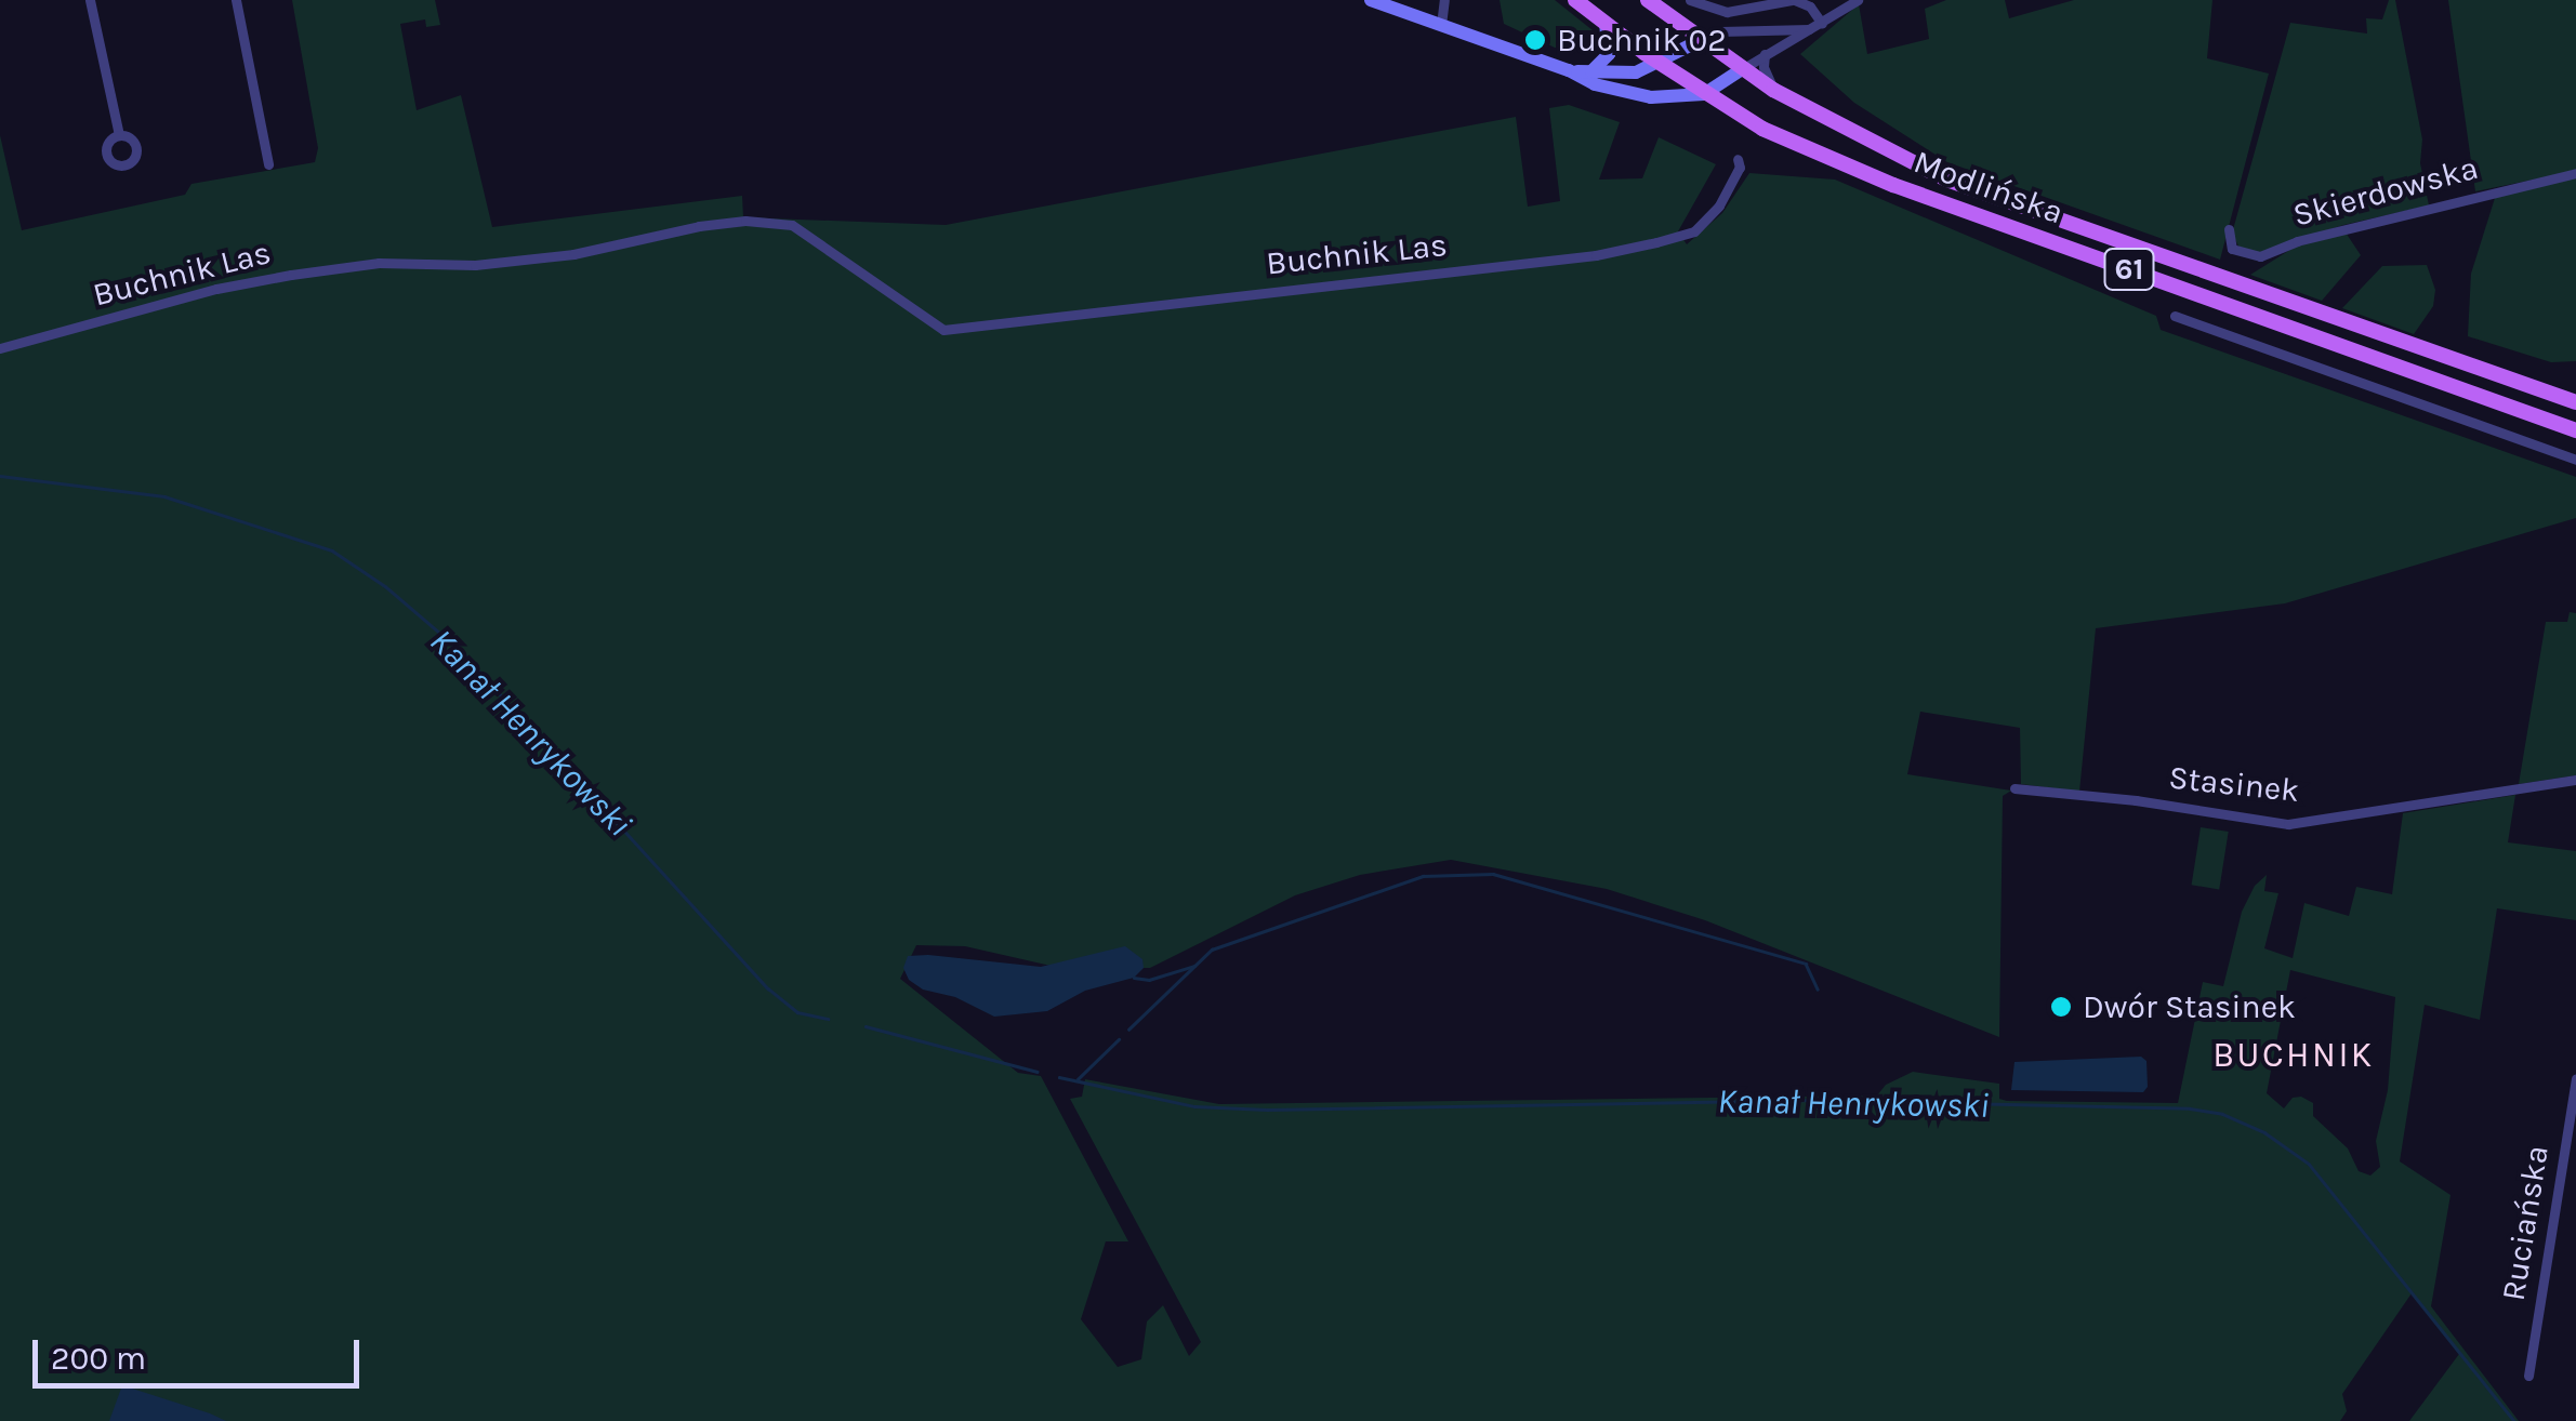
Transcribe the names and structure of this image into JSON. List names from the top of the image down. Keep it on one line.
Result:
{"streets":{"main road":["Modlińska","61"],"street":["Skierdowska","Buchnik Las","Stasinek","Ruciańska"]},"crossings":[["Modlińska","61"]],"districts":["BUCHNIK"],"water":["Kanał Henrykowski"],"places":["Buchnik 02","Dwór Stasinek"],"scale_bar":"200 m"}
